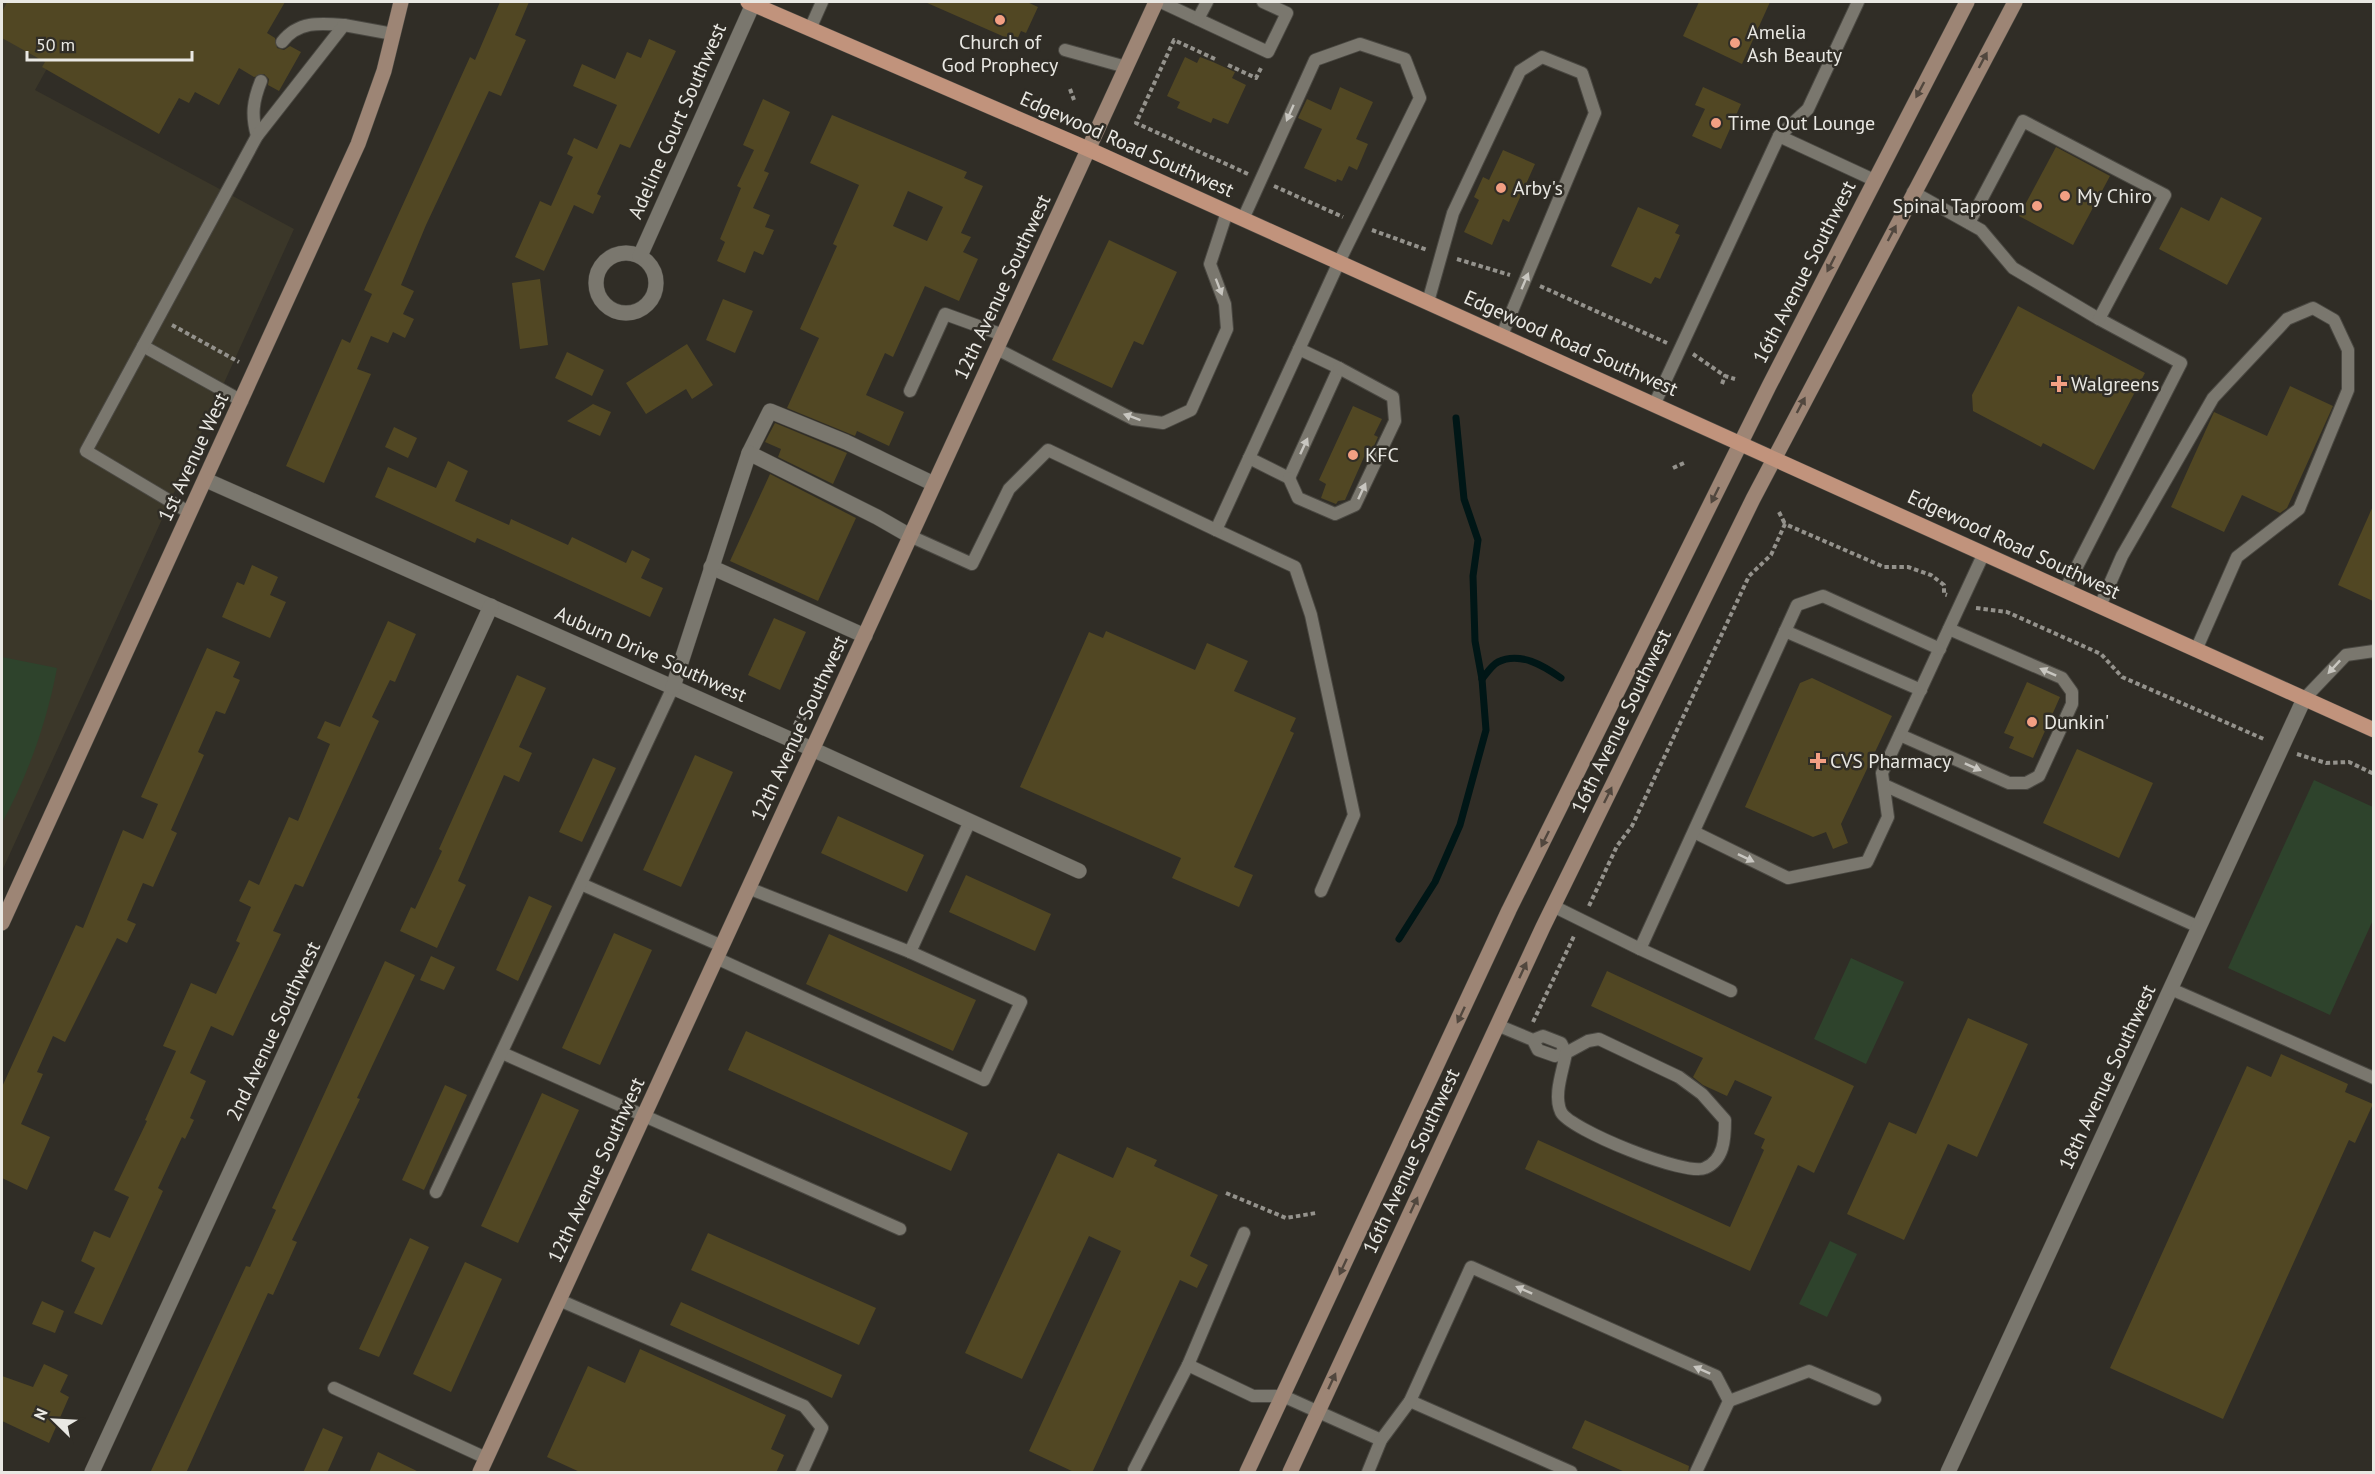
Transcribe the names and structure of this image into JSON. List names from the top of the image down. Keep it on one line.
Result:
{"streets":{"main road":["Edgewood Road Southwest","16th Avenue Southwest","12th Avenue Southwest","1st Avenue West"],"street":["Adeline Court Southwest","Auburn Drive Southwest","2nd Avenue Southwest","18th Avenue Southwest"]},"crossings":[["Adeline Court Southwest","Edgewood Road Southwest"],["Edgewood Road Southwest","16th Avenue Southwest"],["Edgewood Road Southwest","12th Avenue Southwest"],["Edgewood Road Southwest","18th Avenue Southwest"],["12th Avenue Southwest","Auburn Drive Southwest"],["1st Avenue West","Auburn Drive Southwest"],["Auburn Drive Southwest","2nd Avenue Southwest"]],"places":{"other":["Church of God Prophecy","Amelia Ash Beauty","Time Out Lounge","Arby's","My Chiro","Spinal Taproom","KFC","Dunkin'"],"health":["Walgreens","CVS Pharmacy"]},"scale_bar":"50 m","north":"top left"}
